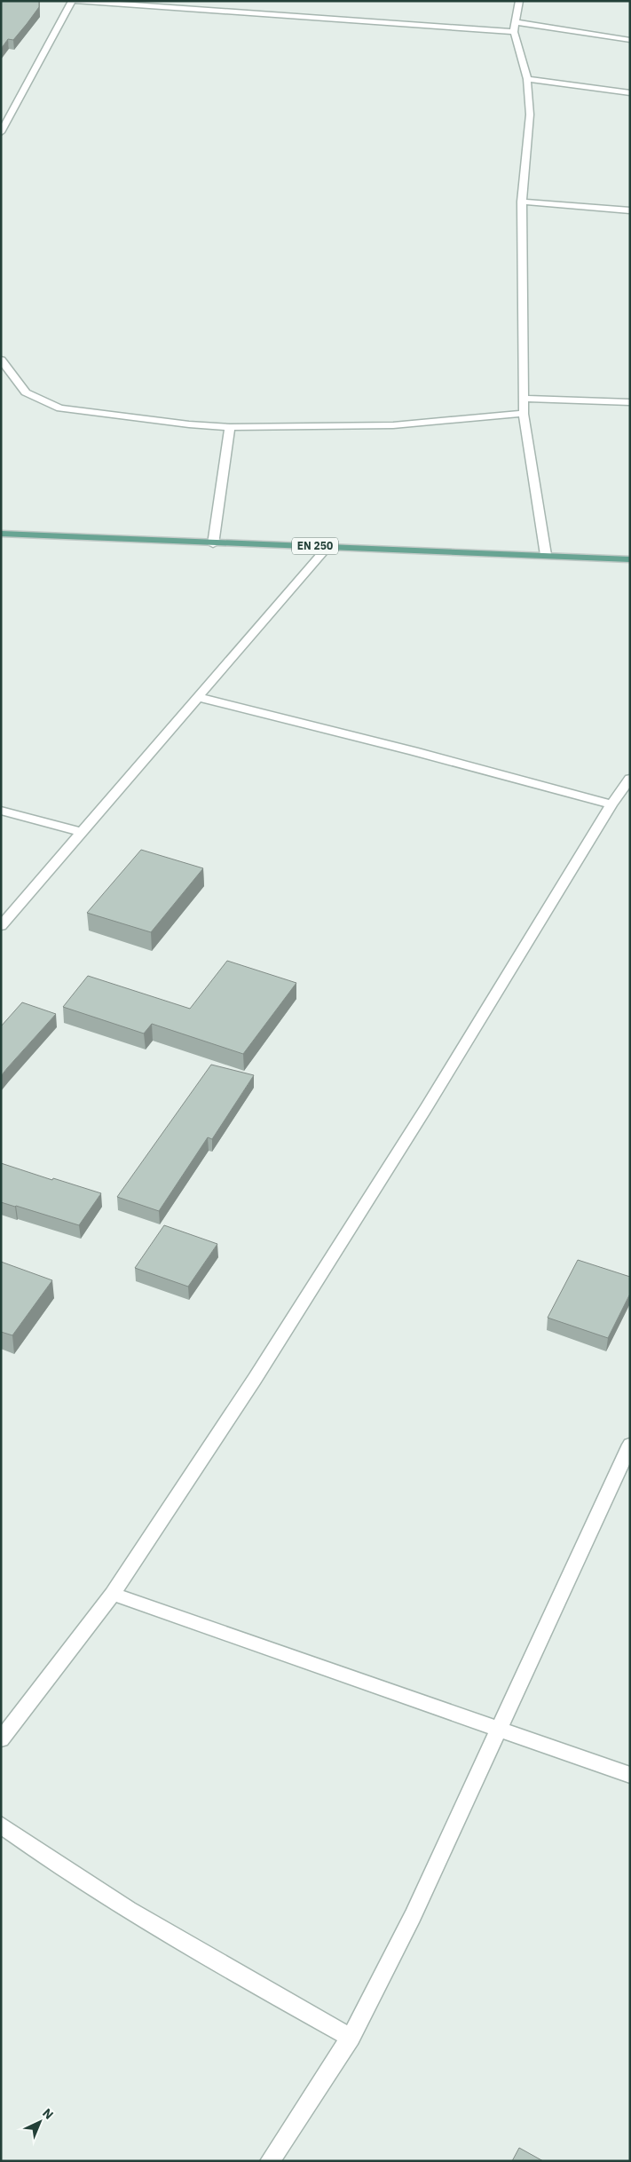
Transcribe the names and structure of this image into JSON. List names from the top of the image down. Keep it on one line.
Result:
{"streets":{"main road":["EN 250"]},"north":"top right"}
